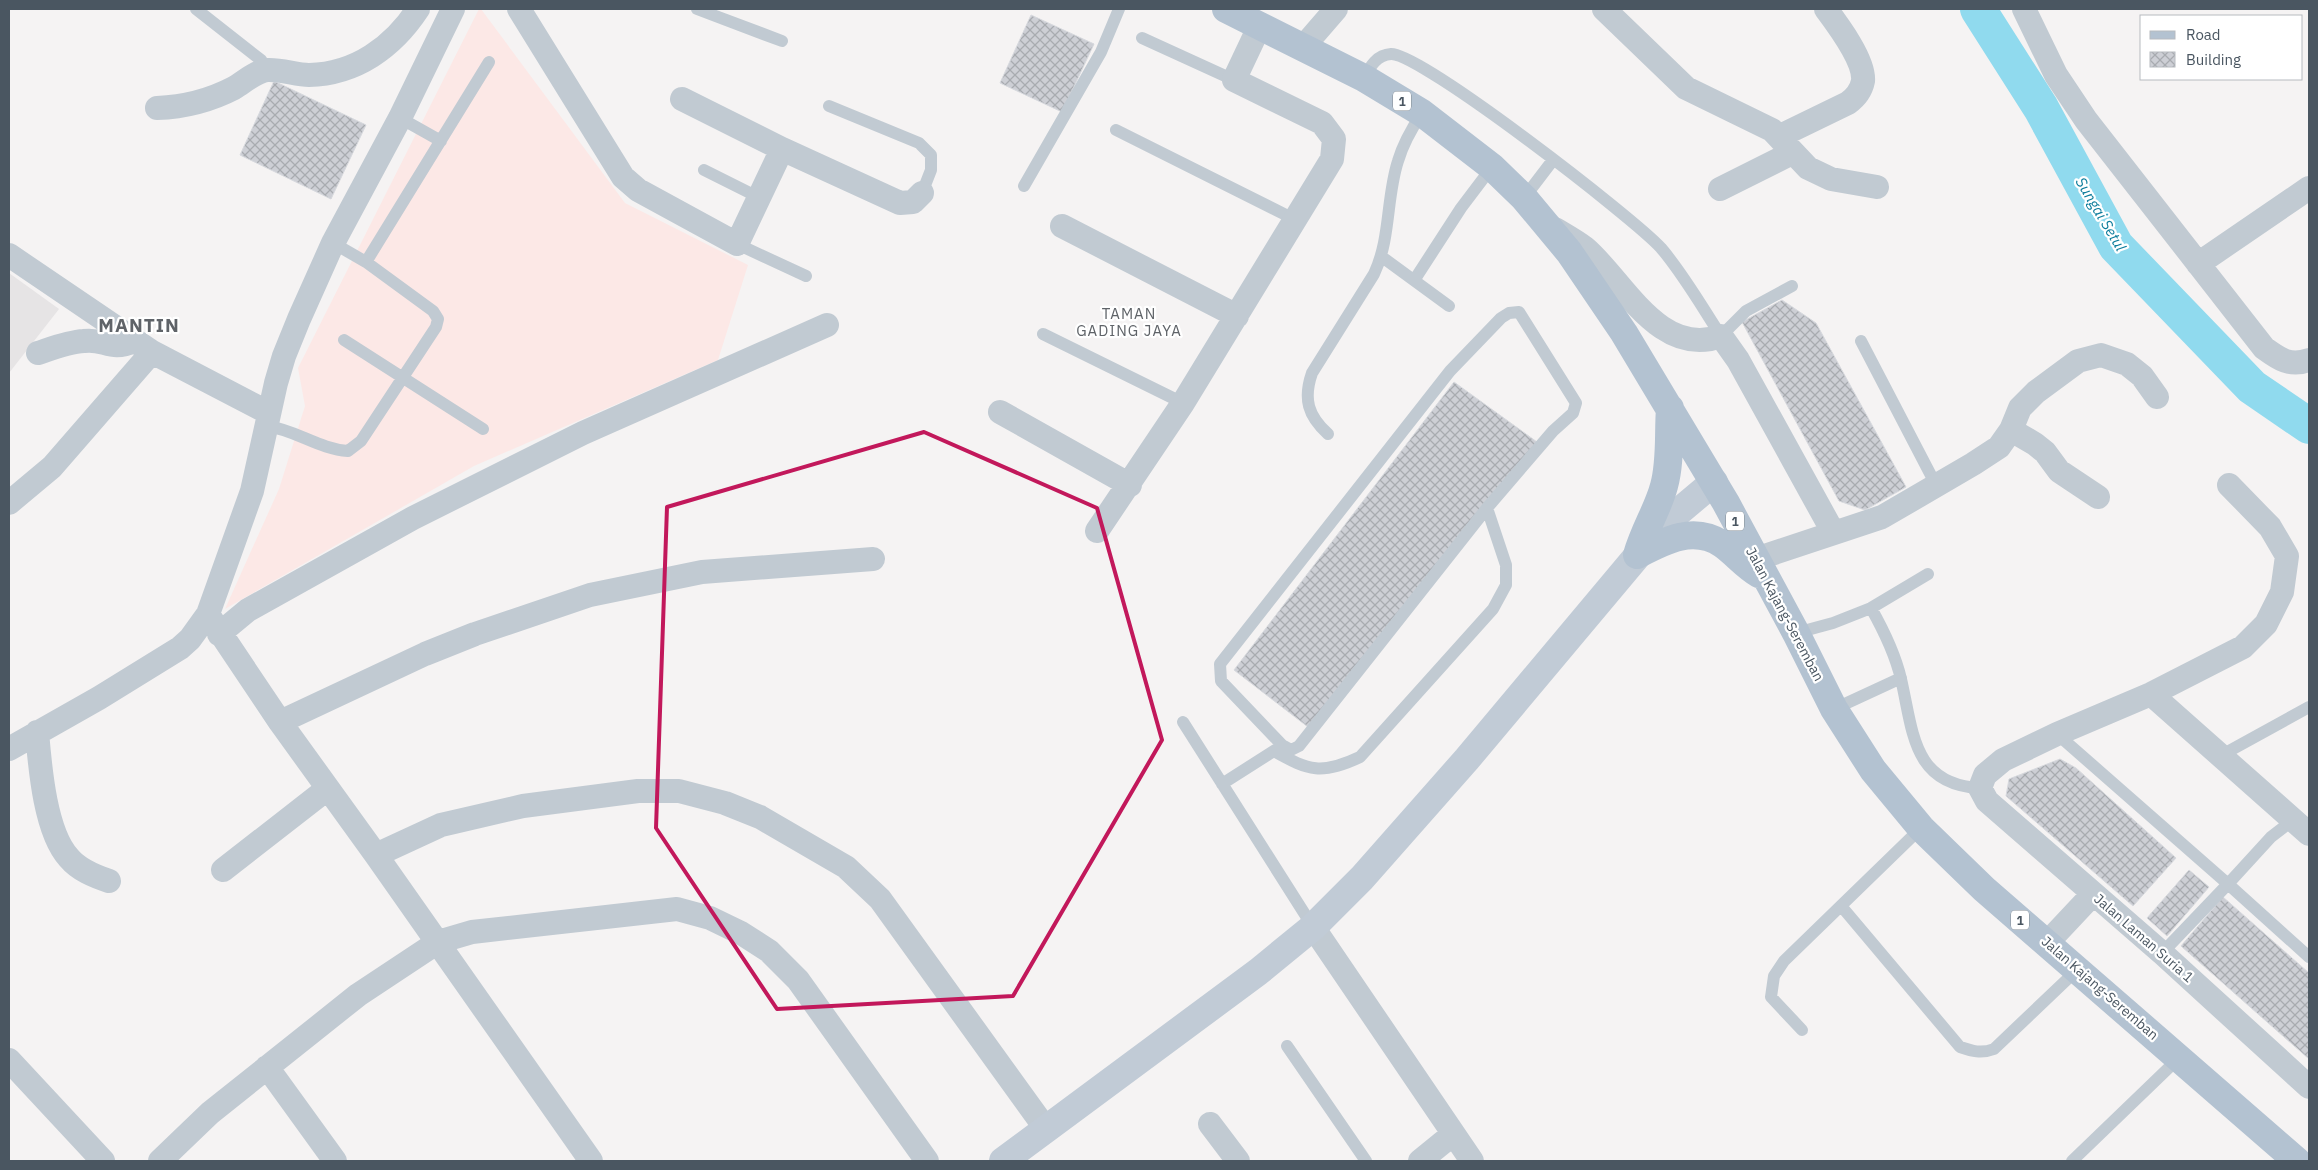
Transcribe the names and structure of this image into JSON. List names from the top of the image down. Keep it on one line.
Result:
{"streets":{"main road":["1","Jalan Kajang-Seremban"],"street":["Jalan Laman Suria 1"]},"districts":["TAMAN GADING JAYA","MANTIN"],"water":["Sungai Setul"],"legend":["Road","Building"]}
